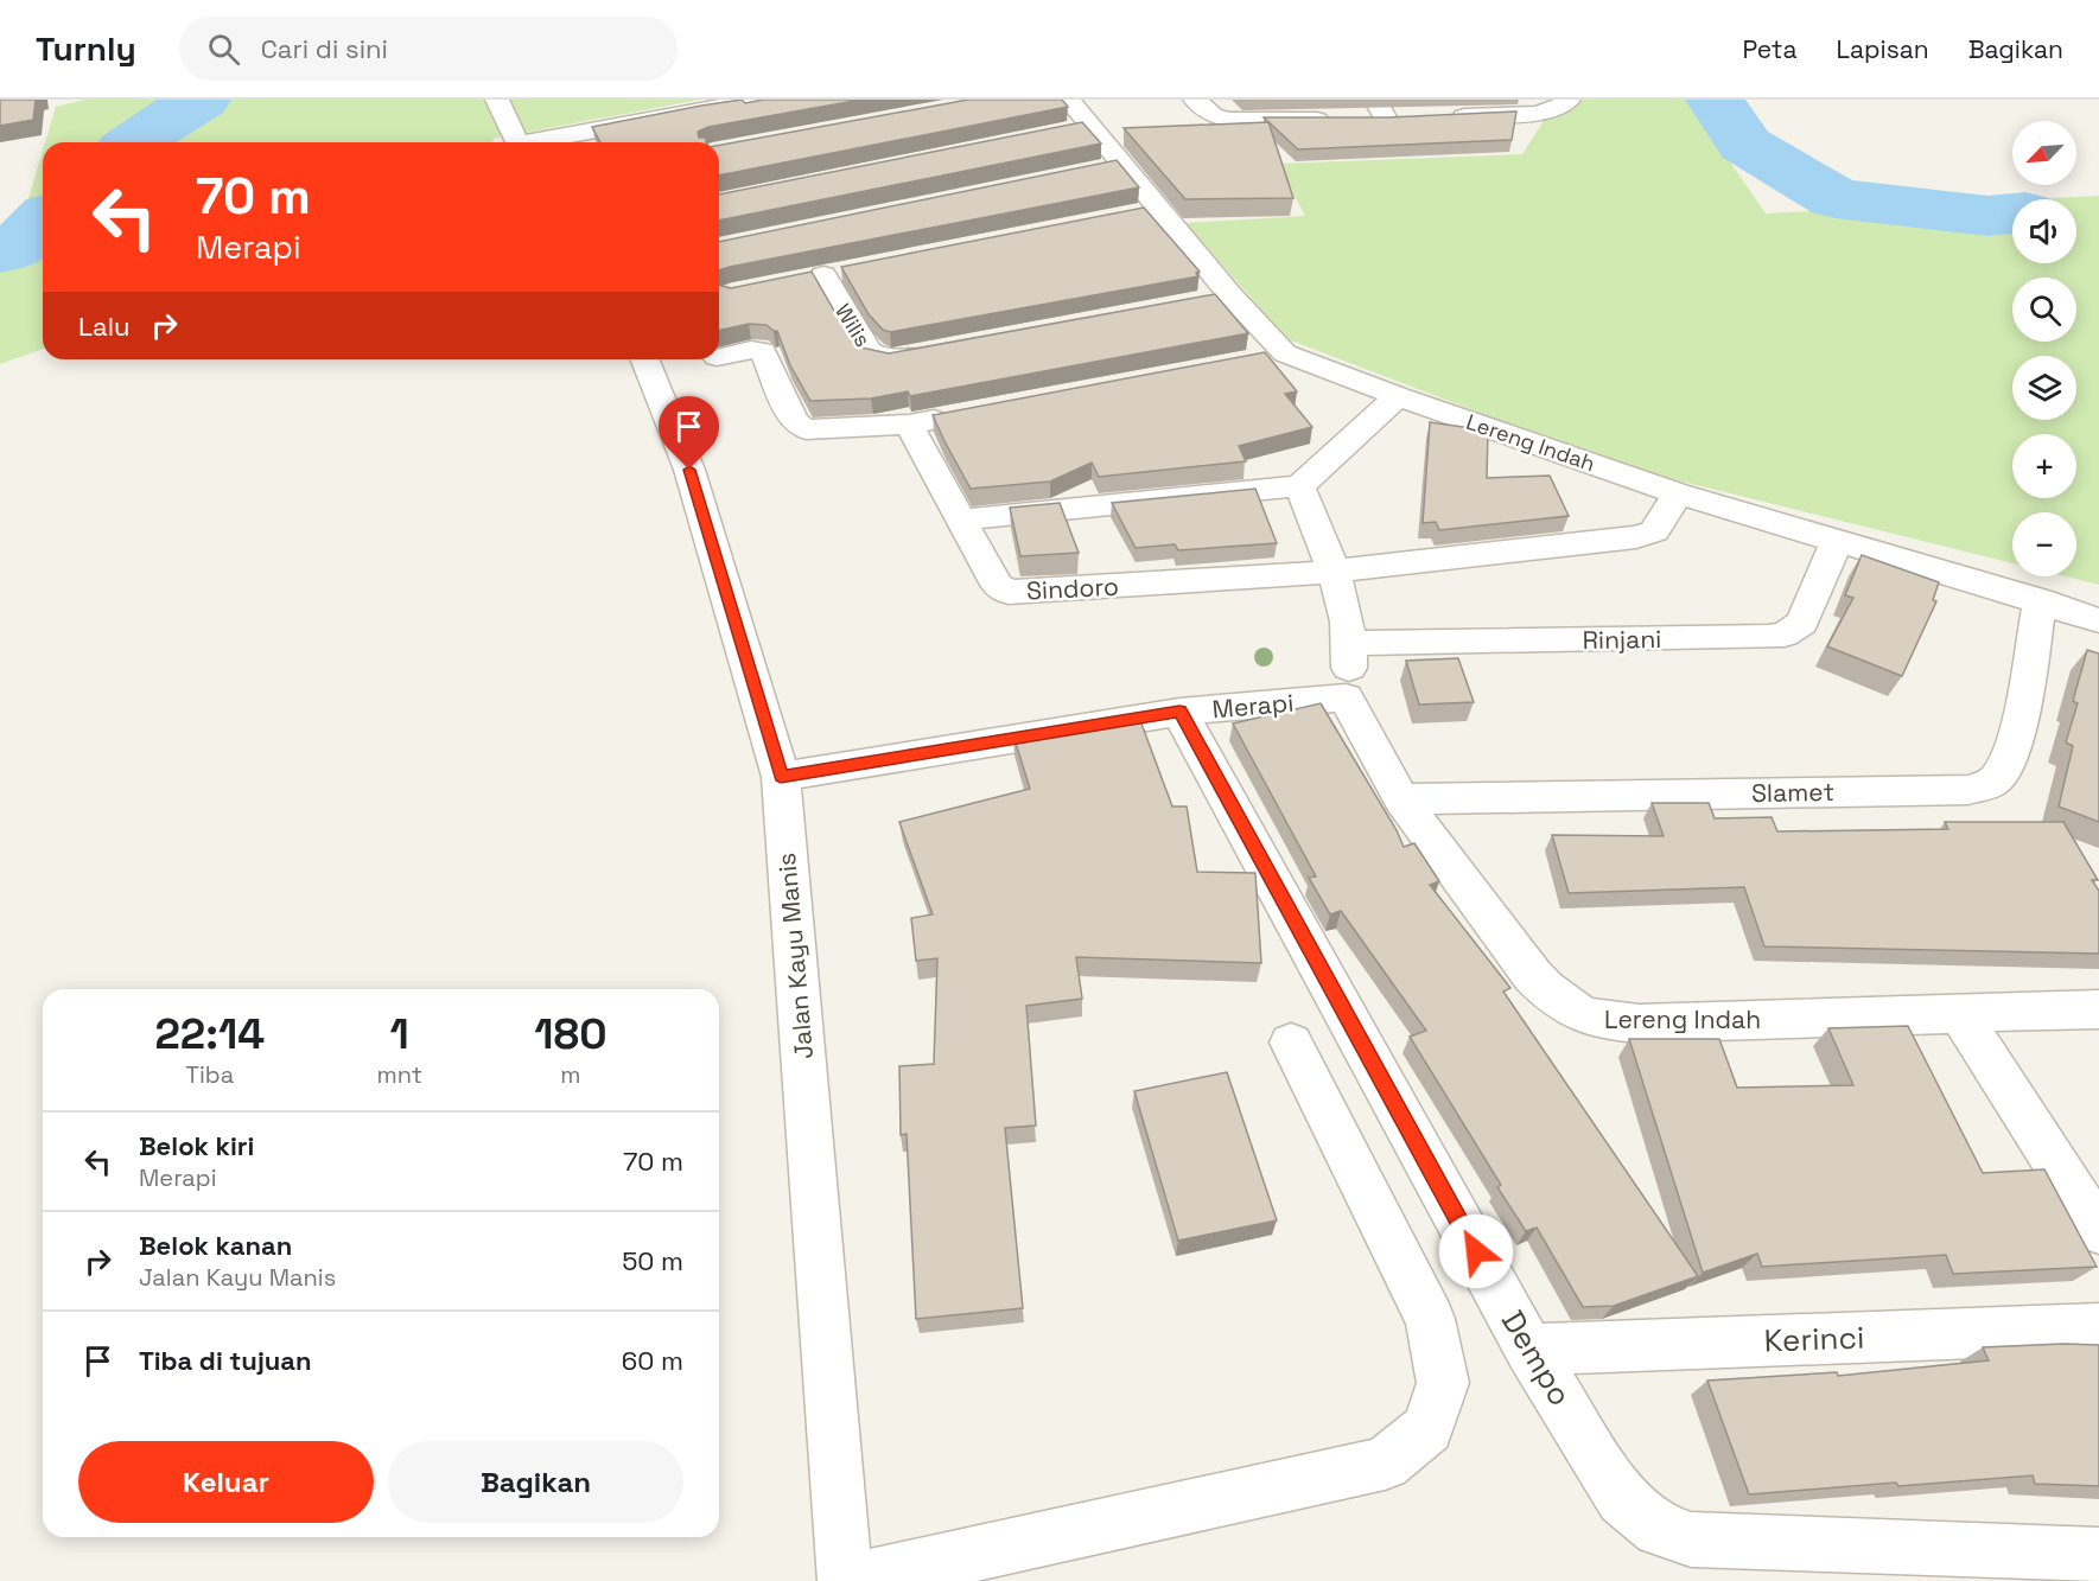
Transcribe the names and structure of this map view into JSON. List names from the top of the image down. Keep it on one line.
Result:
{"streets":{"street":["Wilis","Lereng Indah","Sindoro","Rinjani","Merapi","Slamet","Jalan Kayu Manis","Kerinci","Dempo"]},"crossings":[["Lereng Indah","Sindoro"],["Lereng Indah","Rinjani"],["Lereng Indah","Merapi"],["Lereng Indah","Slamet"],["Merapi","Jalan Kayu Manis"],["Merapi","Dempo"],["Kerinci","Dempo"]],"north":"bottom left","page":{"header":"Turnly","search":"Cari di sini","nav":["Peta","Lapisan","Bagikan"],"map_buttons":["+","−"],"turn":["70 m","Merapi"],"then":"Lalu","eta":["22:14","Tiba","1","mnt","180","m"],"list":[{"name":"Belok kiri","note":"Merapi","value":"70 m"},{"name":"Belok kanan","note":"Jalan Kayu Manis","value":"50 m"},{"name":"Tiba di tujuan","value":"60 m"}],"buttons":["Keluar","Bagikan"]}}
